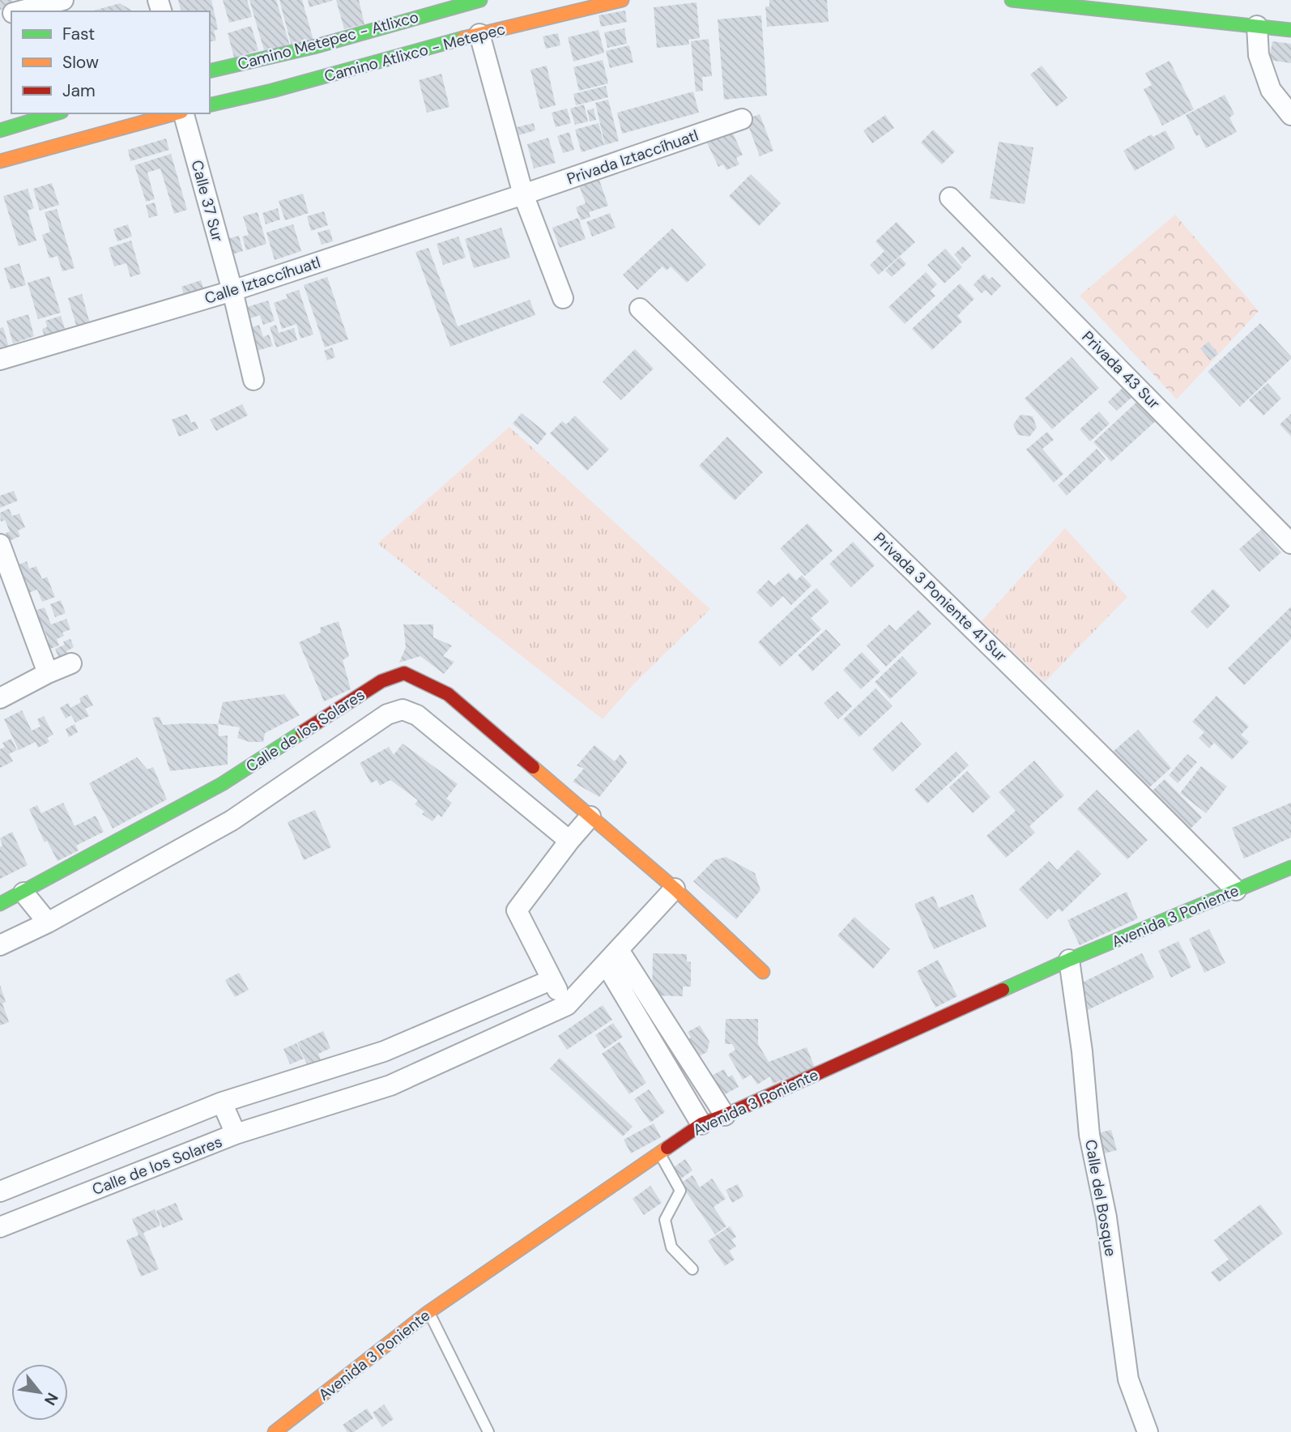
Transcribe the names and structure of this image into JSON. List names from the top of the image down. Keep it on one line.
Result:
{"streets":{"street":["Camino Metepec - Atlixco","Camino Atlixco - Metepec","Privada Iztaccíhuatl","Calle 37 Sur","Calle Iztaccíhuatl","Privada 43 Sur","Privada 3 Poniente 41 Sur","Calle de los Solares","Avenida 3 Poniente","Calle del Bosque"]},"crossings":[["Privada Iztaccíhuatl","Calle Iztaccíhuatl"],["Calle 37 Sur","Calle Iztaccíhuatl"],["Privada 3 Poniente 41 Sur","Avenida 3 Poniente"],["Avenida 3 Poniente","Calle del Bosque"]],"legend":["Fast","Slow","Jam"],"north":"bottom right"}
